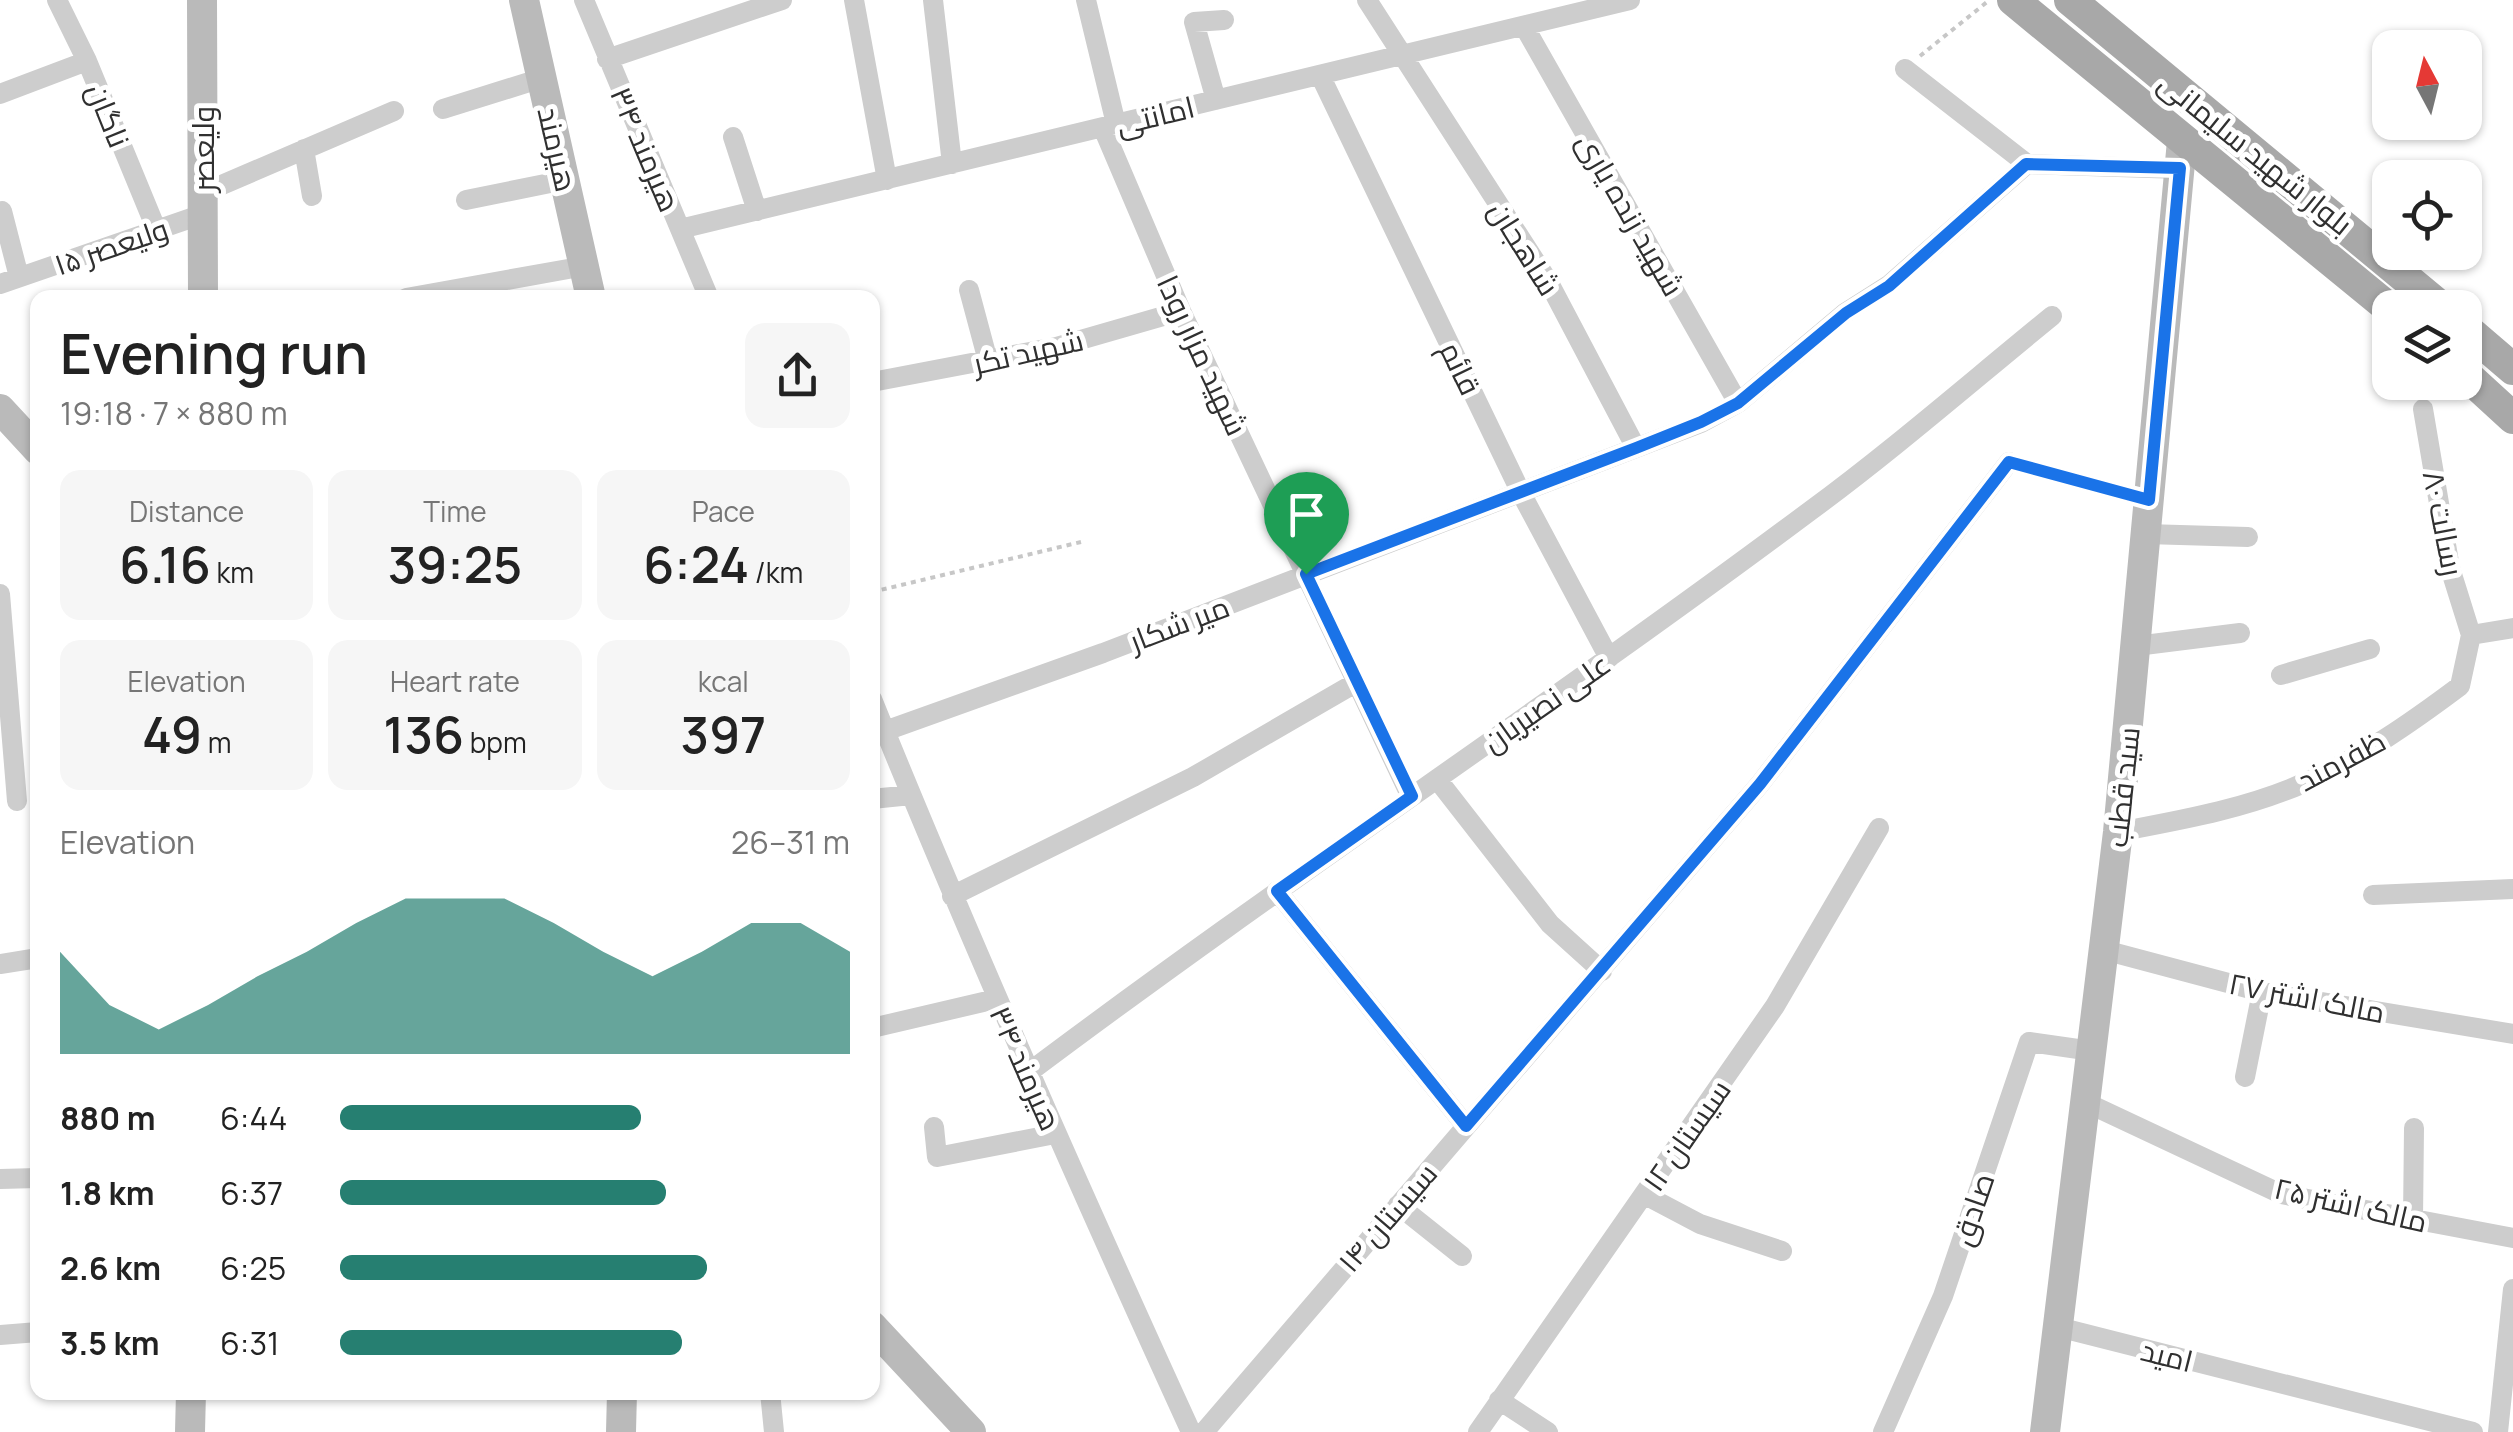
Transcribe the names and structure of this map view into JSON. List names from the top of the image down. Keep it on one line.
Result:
{"streets":{"main road":["بلوار شهید سلیمانی"],"street":["ناگان","امانتی","ولیعصر","هیرمند","هیرمند ۳۴","شهید زنده یاری","ولیعصر ۱۵","شاهجان","شهید تکر","شهید مزار رودا","قائم","رسالت ۸۰","میر شکار","علی نصیریان","ظفرمند","سید قطب","مالک اشتر ۲۷","سیستان ۱۲","مالک اشتر ۲۵","صادق","سیستان ۱۴","امید"]},"crossings":[["ناگان","ولیعصر ۱۵"],["امانتی","هیرمند ۳۴"],["امانتی","شهید زنده یاری"],["امانتی","شاهجان"],["امانتی","شهید مزار رودا"],["امانتی","قائم"],["ولیعصر","ولیعصر ۱۵"],["هیرمند ۳۴","میر شکار"],["هیرمند ۳۴","علی نصیریان"],["بلوار شهید سلیمانی","سید قطب"],["شهید زنده یاری","میر شکار"],["شاهجان","میر شکار"],["شهید تکر","شهید مزار رودا"],["شهید مزار رودا","میر شکار"],["شهید مزار رودا","علی نصیریان"],["قائم","میر شکار"],["قائم","علی نصیریان"],["رسالت ۸۰","ظفرمند"],["ظفرمند","سید قطب"],["سید قطب","مالک اشتر ۲۷"],["سید قطب","مالک اشتر ۲۵"],["سید قطب","صادق"],["سید قطب","امید"]],"north":"top","page":{"heading":["Evening run","19:18 · 7 × 880 m"],"stats":[["Distance","6.16 km"],["Time","39:25"],["Pace","6:24 /km"],["Elevation","49 m"],["Heart rate","136 bpm"],["kcal","397"]],"chart":["Elevation","26–31 m"],"list":[{"name":"880 m","note":"6:44"},{"name":"1.8 km","note":"6:37"},{"name":"2.6 km","note":"6:25"},{"name":"3.5 km","note":"6:31"}]}}
